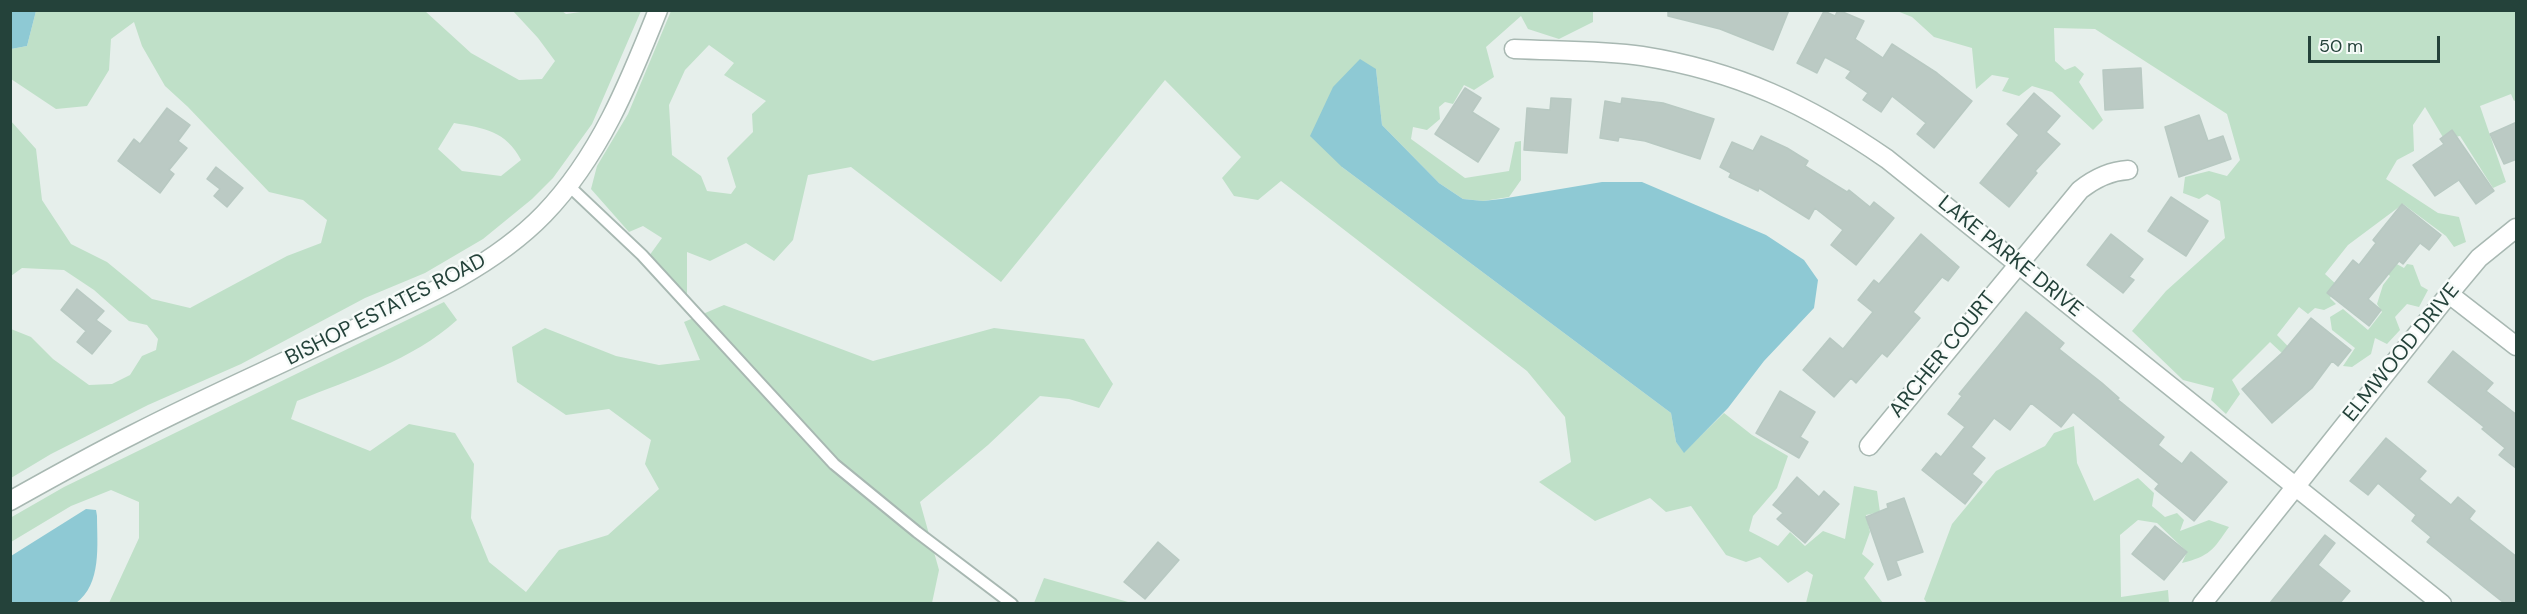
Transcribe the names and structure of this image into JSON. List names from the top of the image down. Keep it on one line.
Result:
{"streets":{"street":["LAKE PARKE DRIVE","BISHOP ESTATES ROAD","ELMWOOD DRIVE","ARCHER COURT"]},"crossings":[["LAKE PARKE DRIVE","ELMWOOD DRIVE"],["LAKE PARKE DRIVE","ARCHER COURT"]],"scale_bar":"50 m"}
